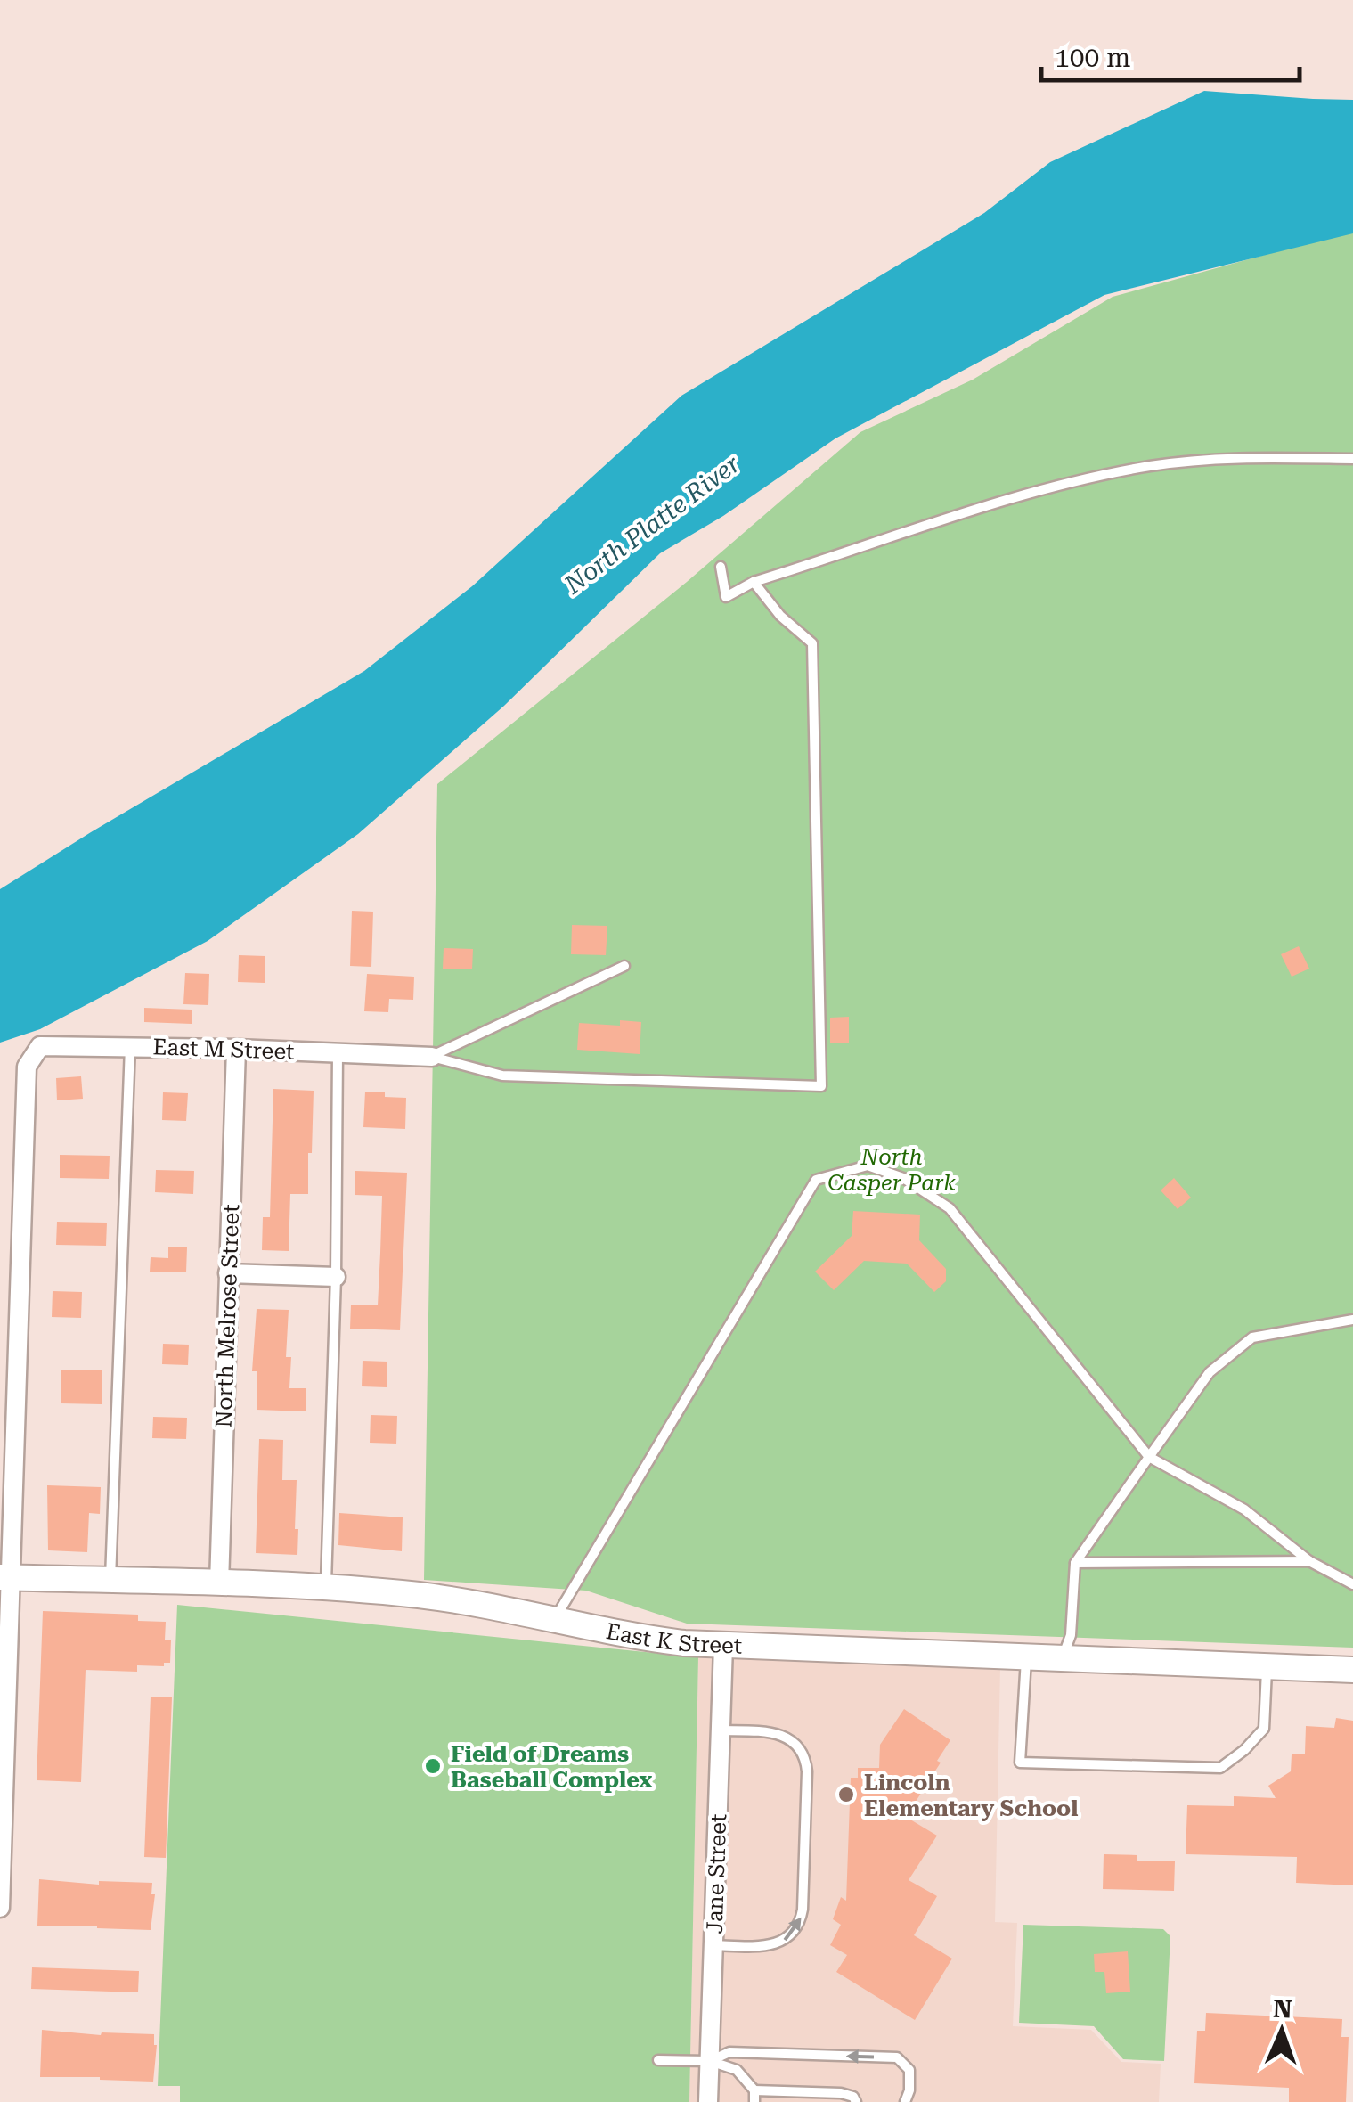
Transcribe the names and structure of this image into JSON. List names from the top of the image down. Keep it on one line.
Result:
{"streets":{"street":["East M Street","North Melrose Street","East K Street","Jane Street"]},"crossings":[["East M Street","North Melrose Street"],["East M Street","East K Street"],["North Melrose Street","East K Street"],["East K Street","Jane Street"]],"water":["North Platte River"],"parks":["North Casper Park"],"places":["Field of Dreams Baseball Complex","Lincoln Elementary School"],"scale_bar":"100 m","north":"top"}
